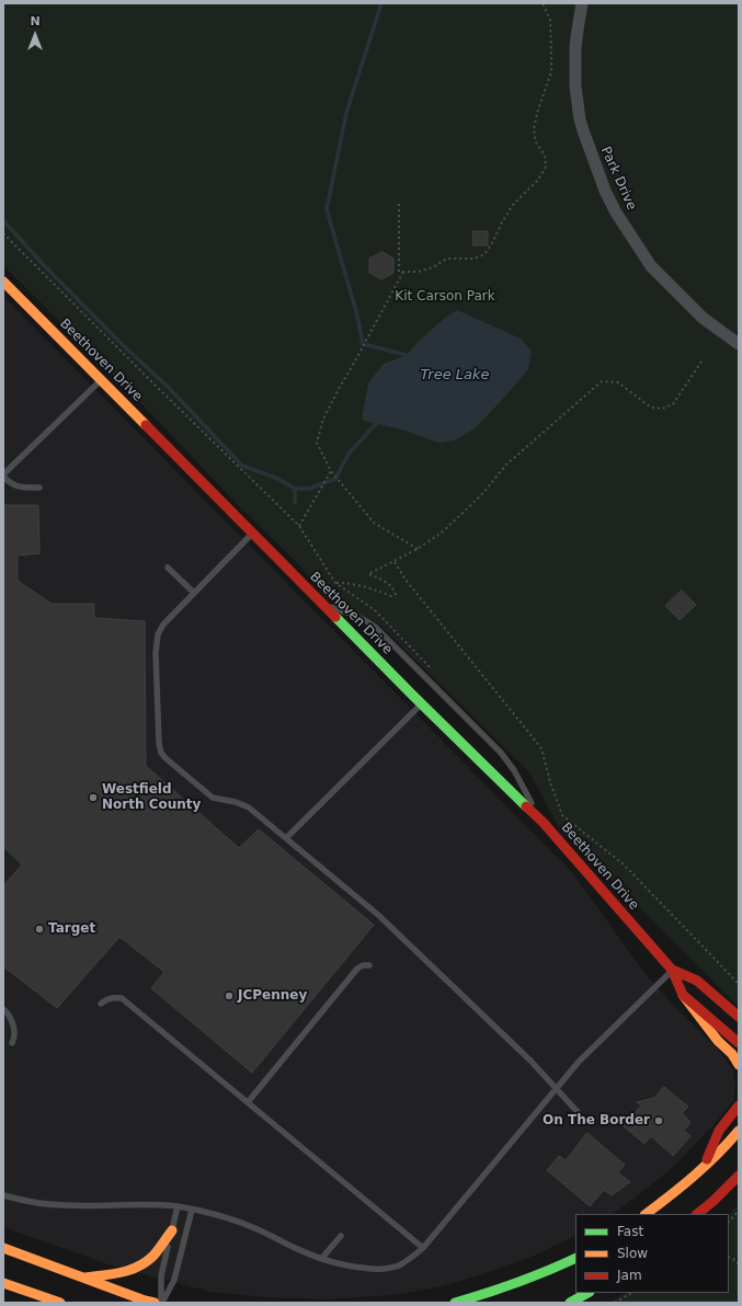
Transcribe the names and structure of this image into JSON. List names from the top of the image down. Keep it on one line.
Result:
{"streets":{"main road":["Beethoven Drive"],"street":["Park Drive"]},"water":["Tree Lake"],"parks":["Kit Carson Park"],"places":["Westfield North County","Target","JCPenney","On The Border"],"legend":["Fast","Slow","Jam"],"north":"top"}
